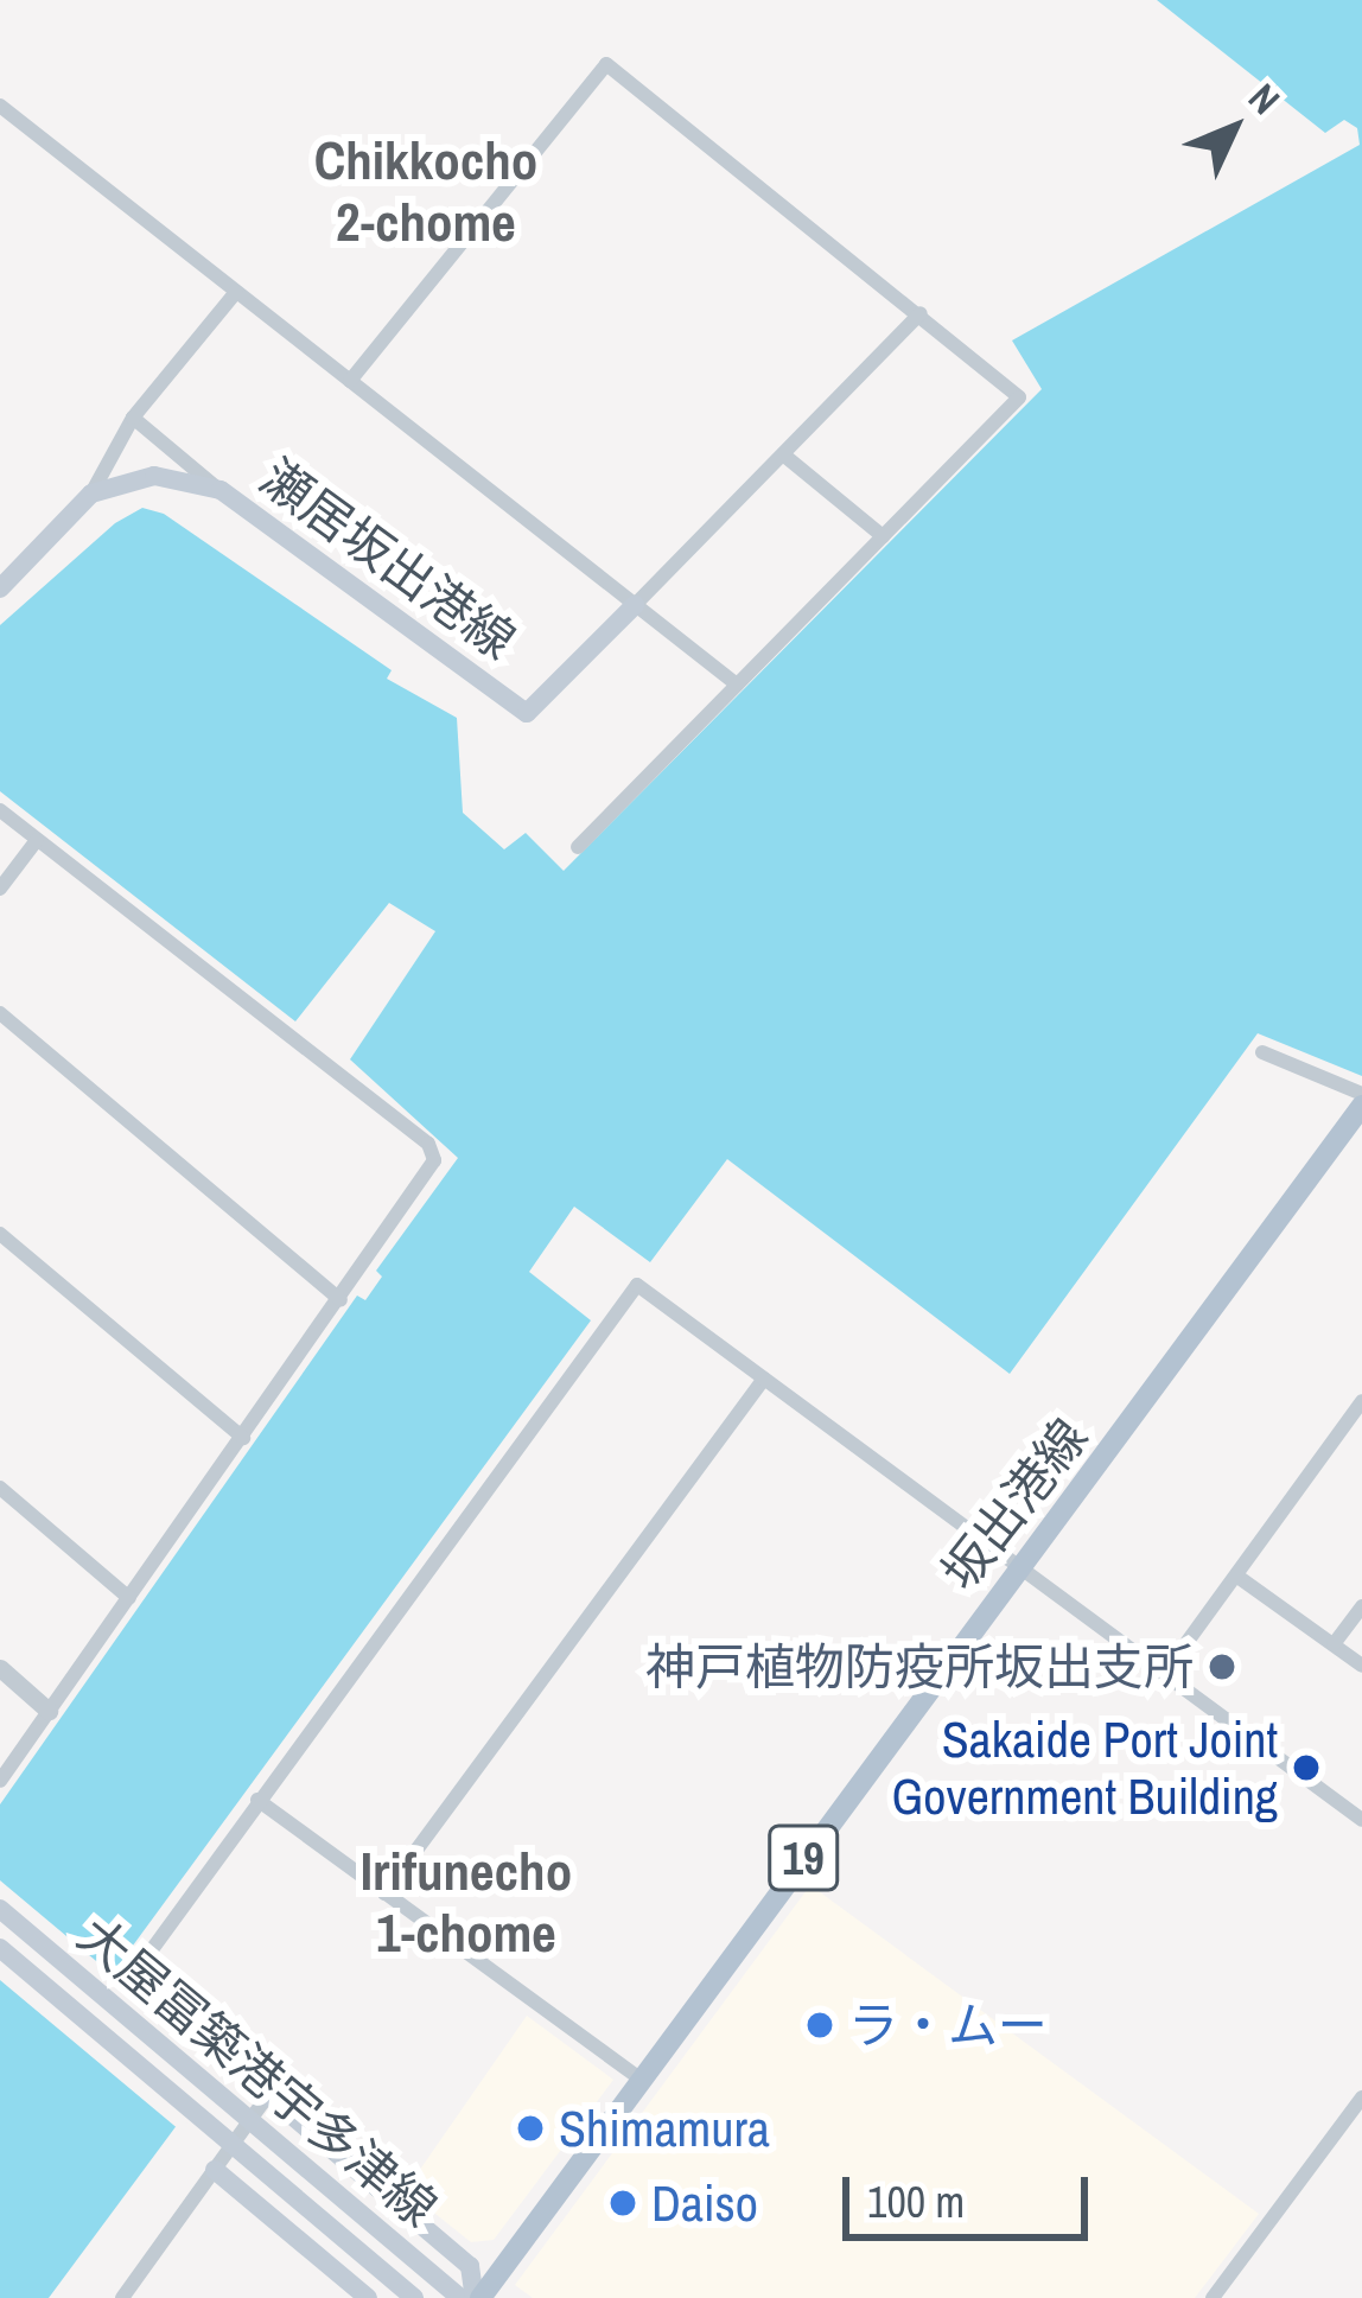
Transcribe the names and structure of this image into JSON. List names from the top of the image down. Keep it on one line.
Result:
{"streets":{"main road":["瀬居坂出港線","坂出港線","19","大屋冨築港宇多津線"]},"districts":["Chikkocho 2-chome","Irifunecho 1-chome"],"places":["神戸植物防疫所坂出支所","Sakaide Port Joint Government Building","ラ・ムー","Shimamura","Daiso"],"scale_bar":"100 m","north":"top right"}
